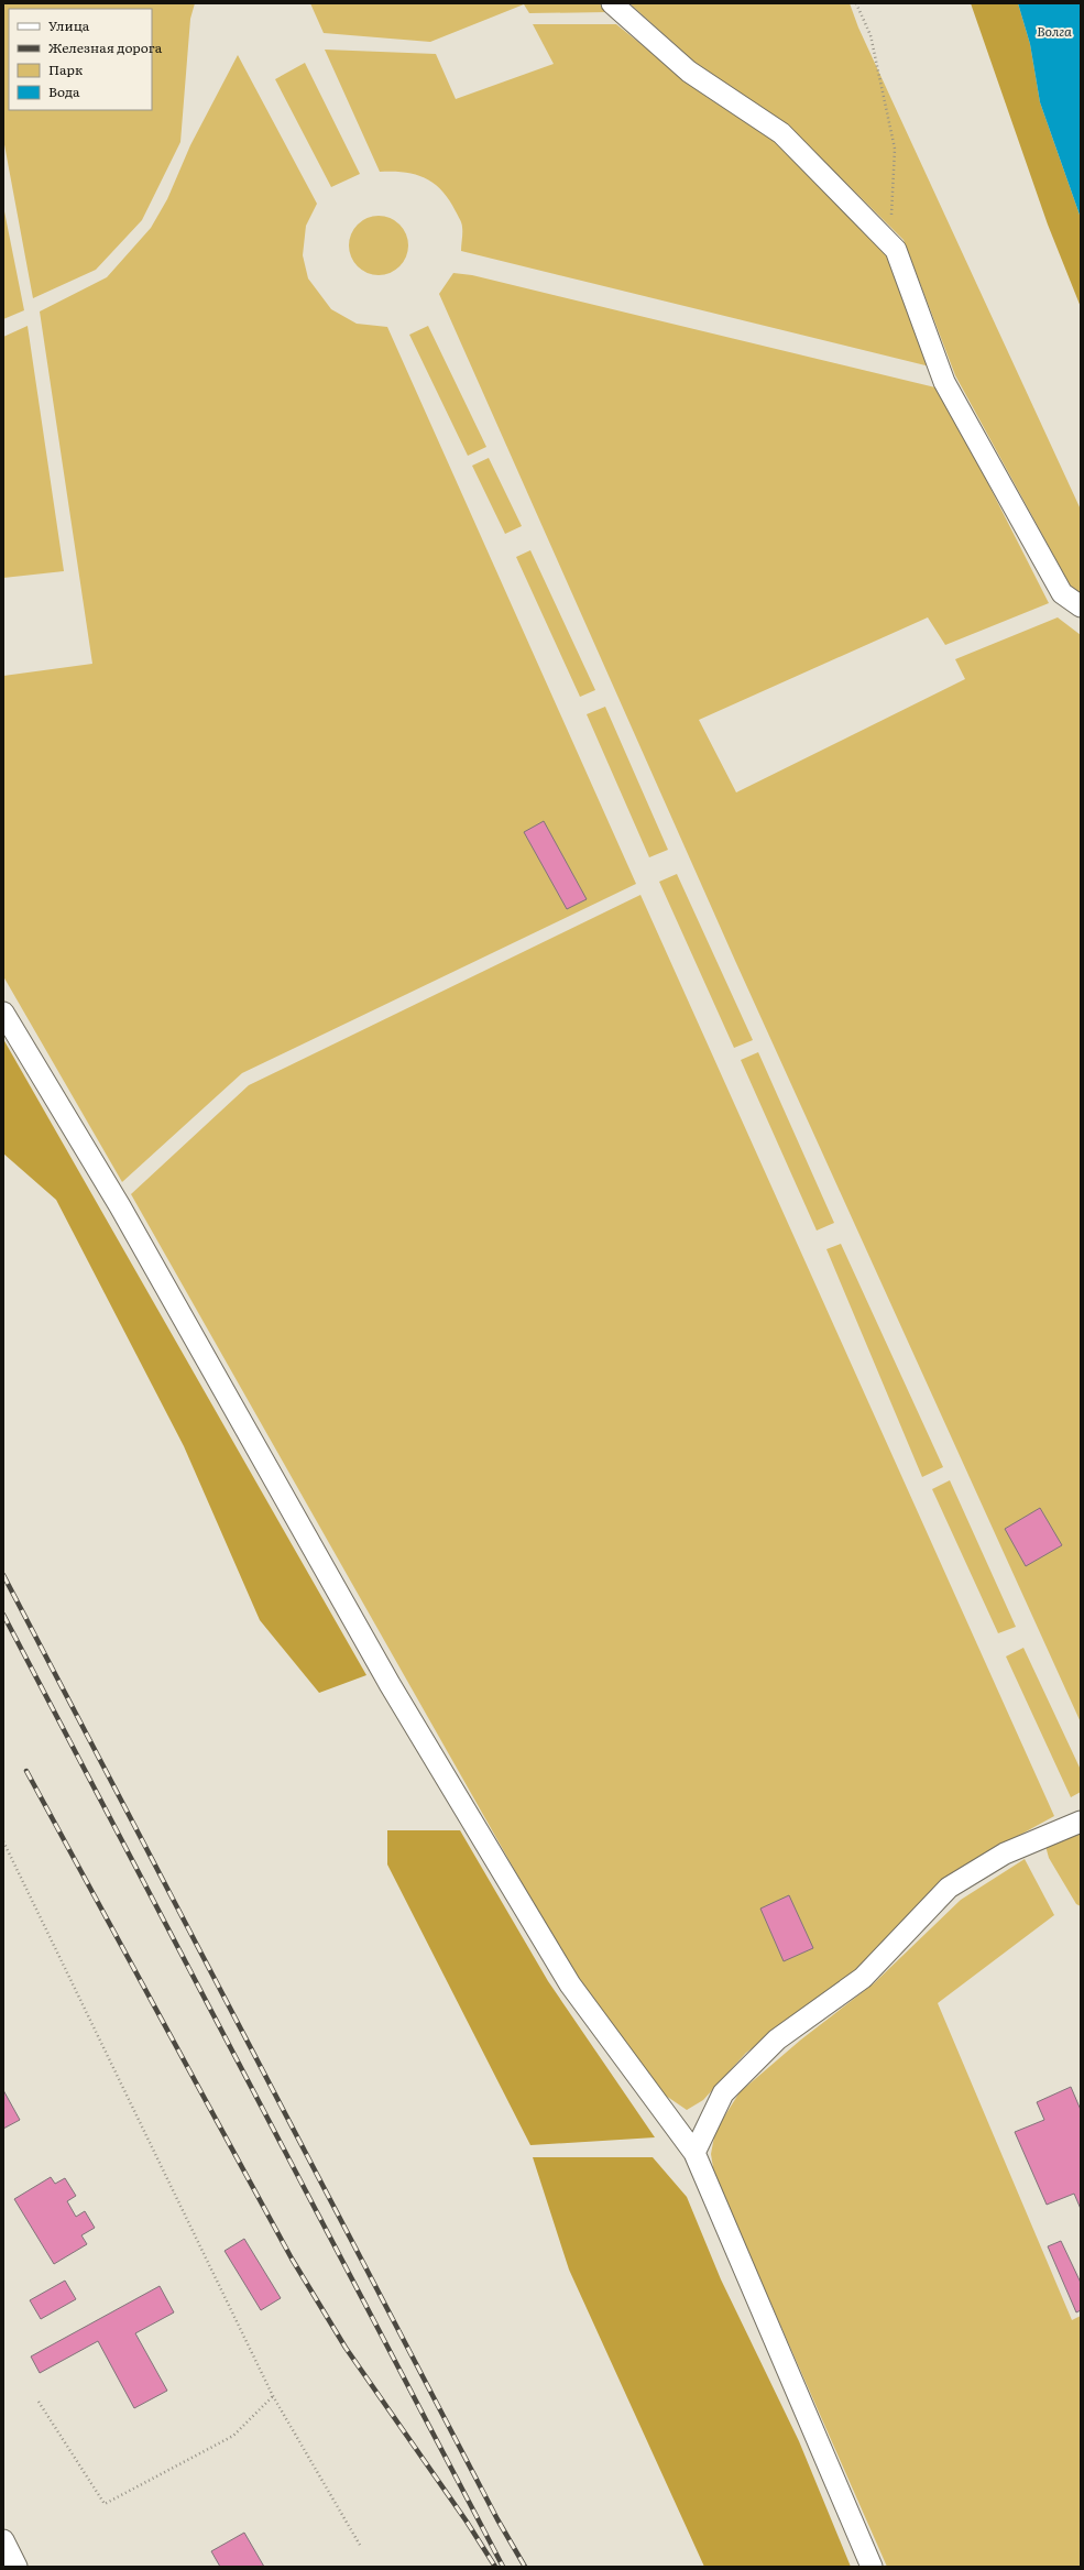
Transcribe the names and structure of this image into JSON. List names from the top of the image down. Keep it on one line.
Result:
{"water":["Волга"],"legend":["Улица","Железная дорога","Парк","Вода"]}
